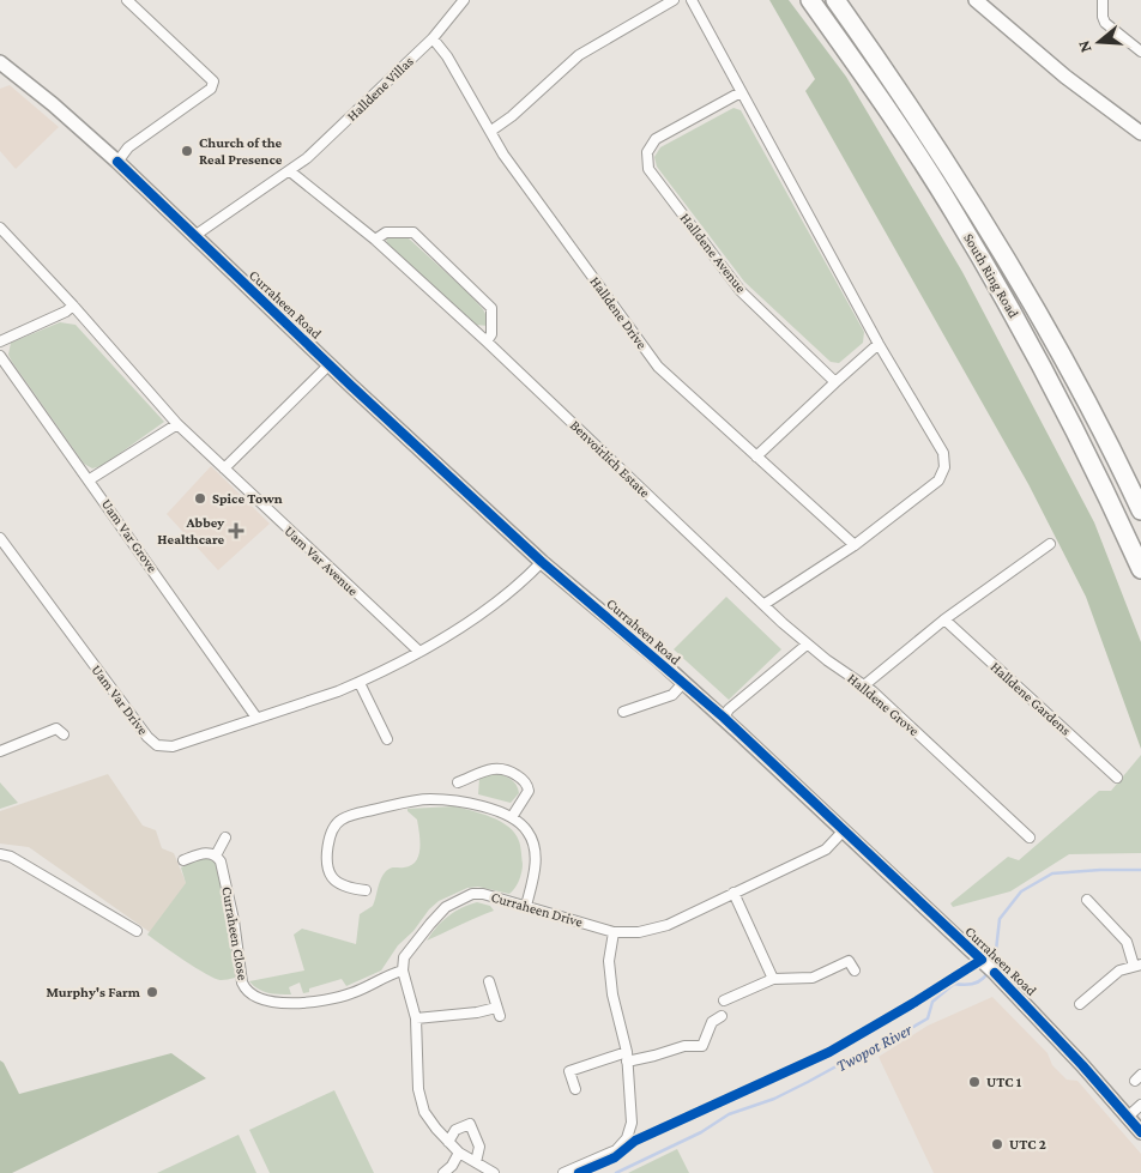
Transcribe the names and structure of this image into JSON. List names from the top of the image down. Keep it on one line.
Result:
{"streets":{"highway":["South Ring Road"],"street":["Halldene Villas","Halldene Avenue","Curraheen Road","Halldene Drive","Benvoirlich Estate","Uam Var Grove","Uam Var Avenue","Halldene Gardens","Uam Var Drive","Halldene Grove","Curraheen Drive","Curraheen Close"]},"crossings":[["Halldene Villas","Curraheen Road"],["Halldene Villas","Halldene Drive"],["Halldene Villas","Benvoirlich Estate"],["Curraheen Road","Uam Var Drive"],["Curraheen Road","Curraheen Drive"],["Benvoirlich Estate","Halldene Grove"],["Uam Var Grove","Uam Var Drive"],["Uam Var Avenue","Uam Var Drive"],["Curraheen Drive","Curraheen Close"]],"water":["Twopot River"],"places":{"other":["Church of the Real Presence","Spice Town","Murphy's Farm","UTC 1","UTC 2"],"health":["Abbey Healthcare"]},"north":"left"}
